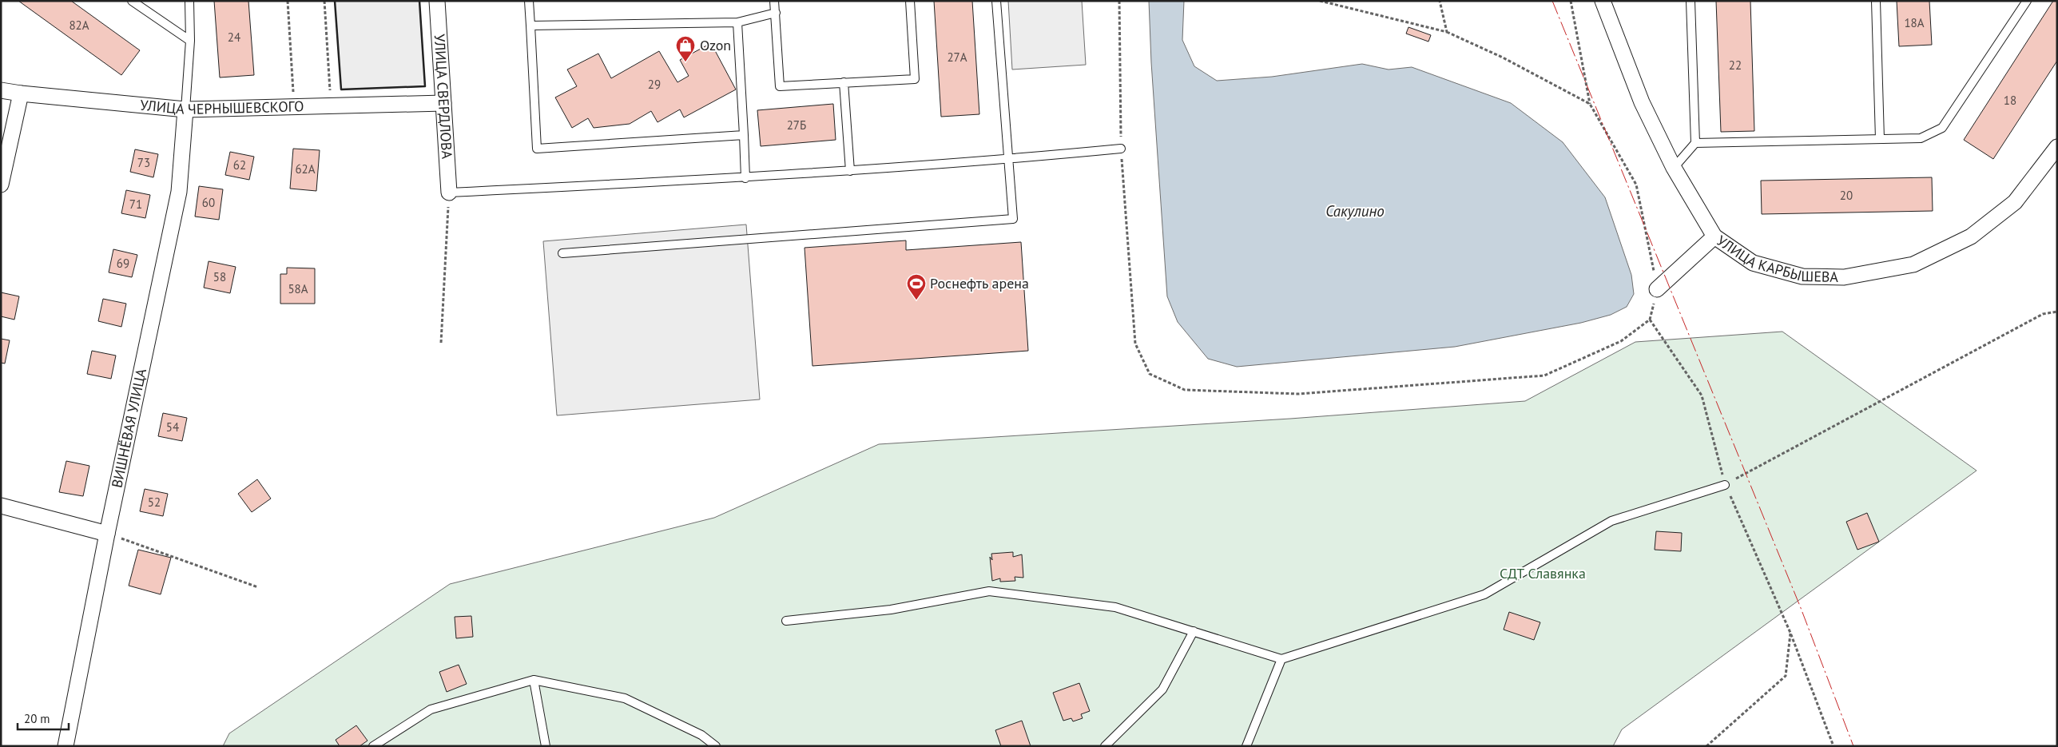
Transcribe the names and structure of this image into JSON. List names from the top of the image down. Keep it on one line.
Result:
{"streets":{"street":["УЛИЦА СВЕРДЛОВА","УЛИЦА ЧЕРНЫШЕВСКОГО","УЛИЦА КАРБЫШЕВА","ВИШНЁВАЯ УЛИЦА"]},"crossings":[["УЛИЦА СВЕРДЛОВА","УЛИЦА ЧЕРНЫШЕВСКОГО"],["УЛИЦА ЧЕРНЫШЕВСКОГО","ВИШНЁВАЯ УЛИЦА"]],"water":["Сакулино"],"parks":["СДТ Славянка"],"places":{"shop":["Ozon"],"sports":["Роснефть арена"]},"house_numbers":["18А","82А","24","27А","22","29","18","27Б","73","62","62А","20","60","71","69","58","58А","54","52"],"scale_bar":"20 m"}
